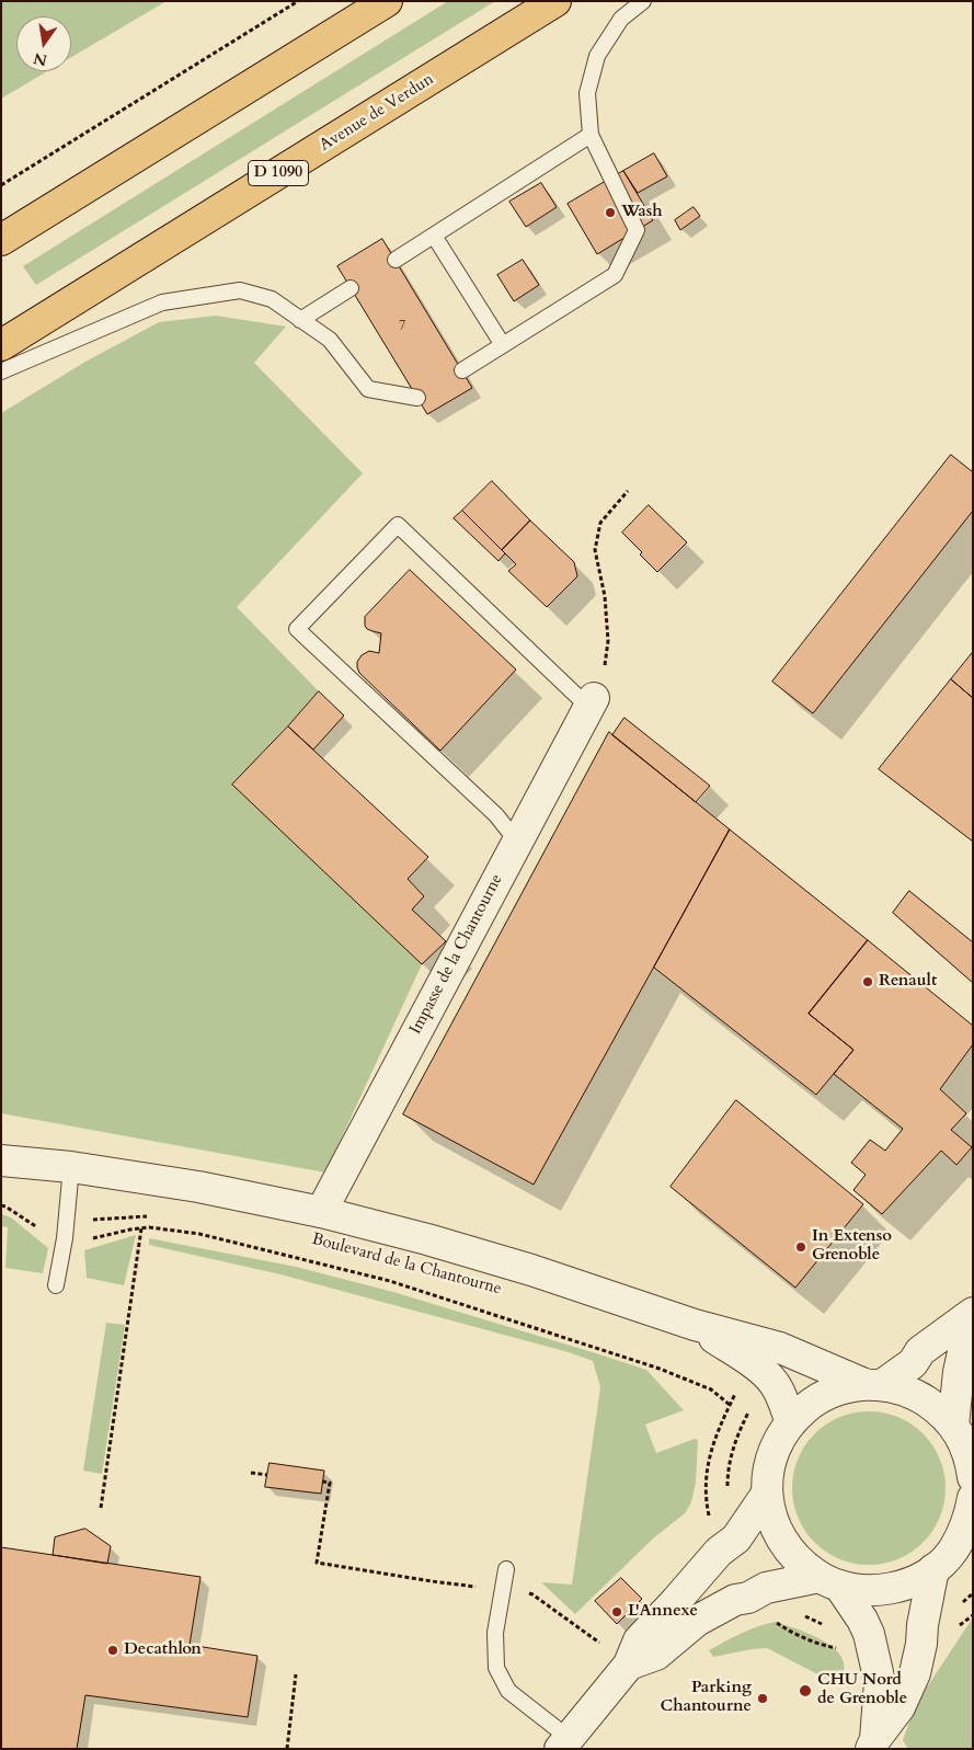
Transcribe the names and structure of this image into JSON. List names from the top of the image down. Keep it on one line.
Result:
{"streets":{"main road":["Avenue de Verdun","D 1090"],"street":["Impasse de la Chantourne","Boulevard de la Chantourne"]},"crossings":[["Impasse de la Chantourne","Boulevard de la Chantourne"]],"places":["Wash","Renault","In Extenso Grenoble","L'Annexe","Decathlon","CHU Nord de Grenoble","Parking Chantourne"],"house_numbers":["7"],"north":"bottom"}
